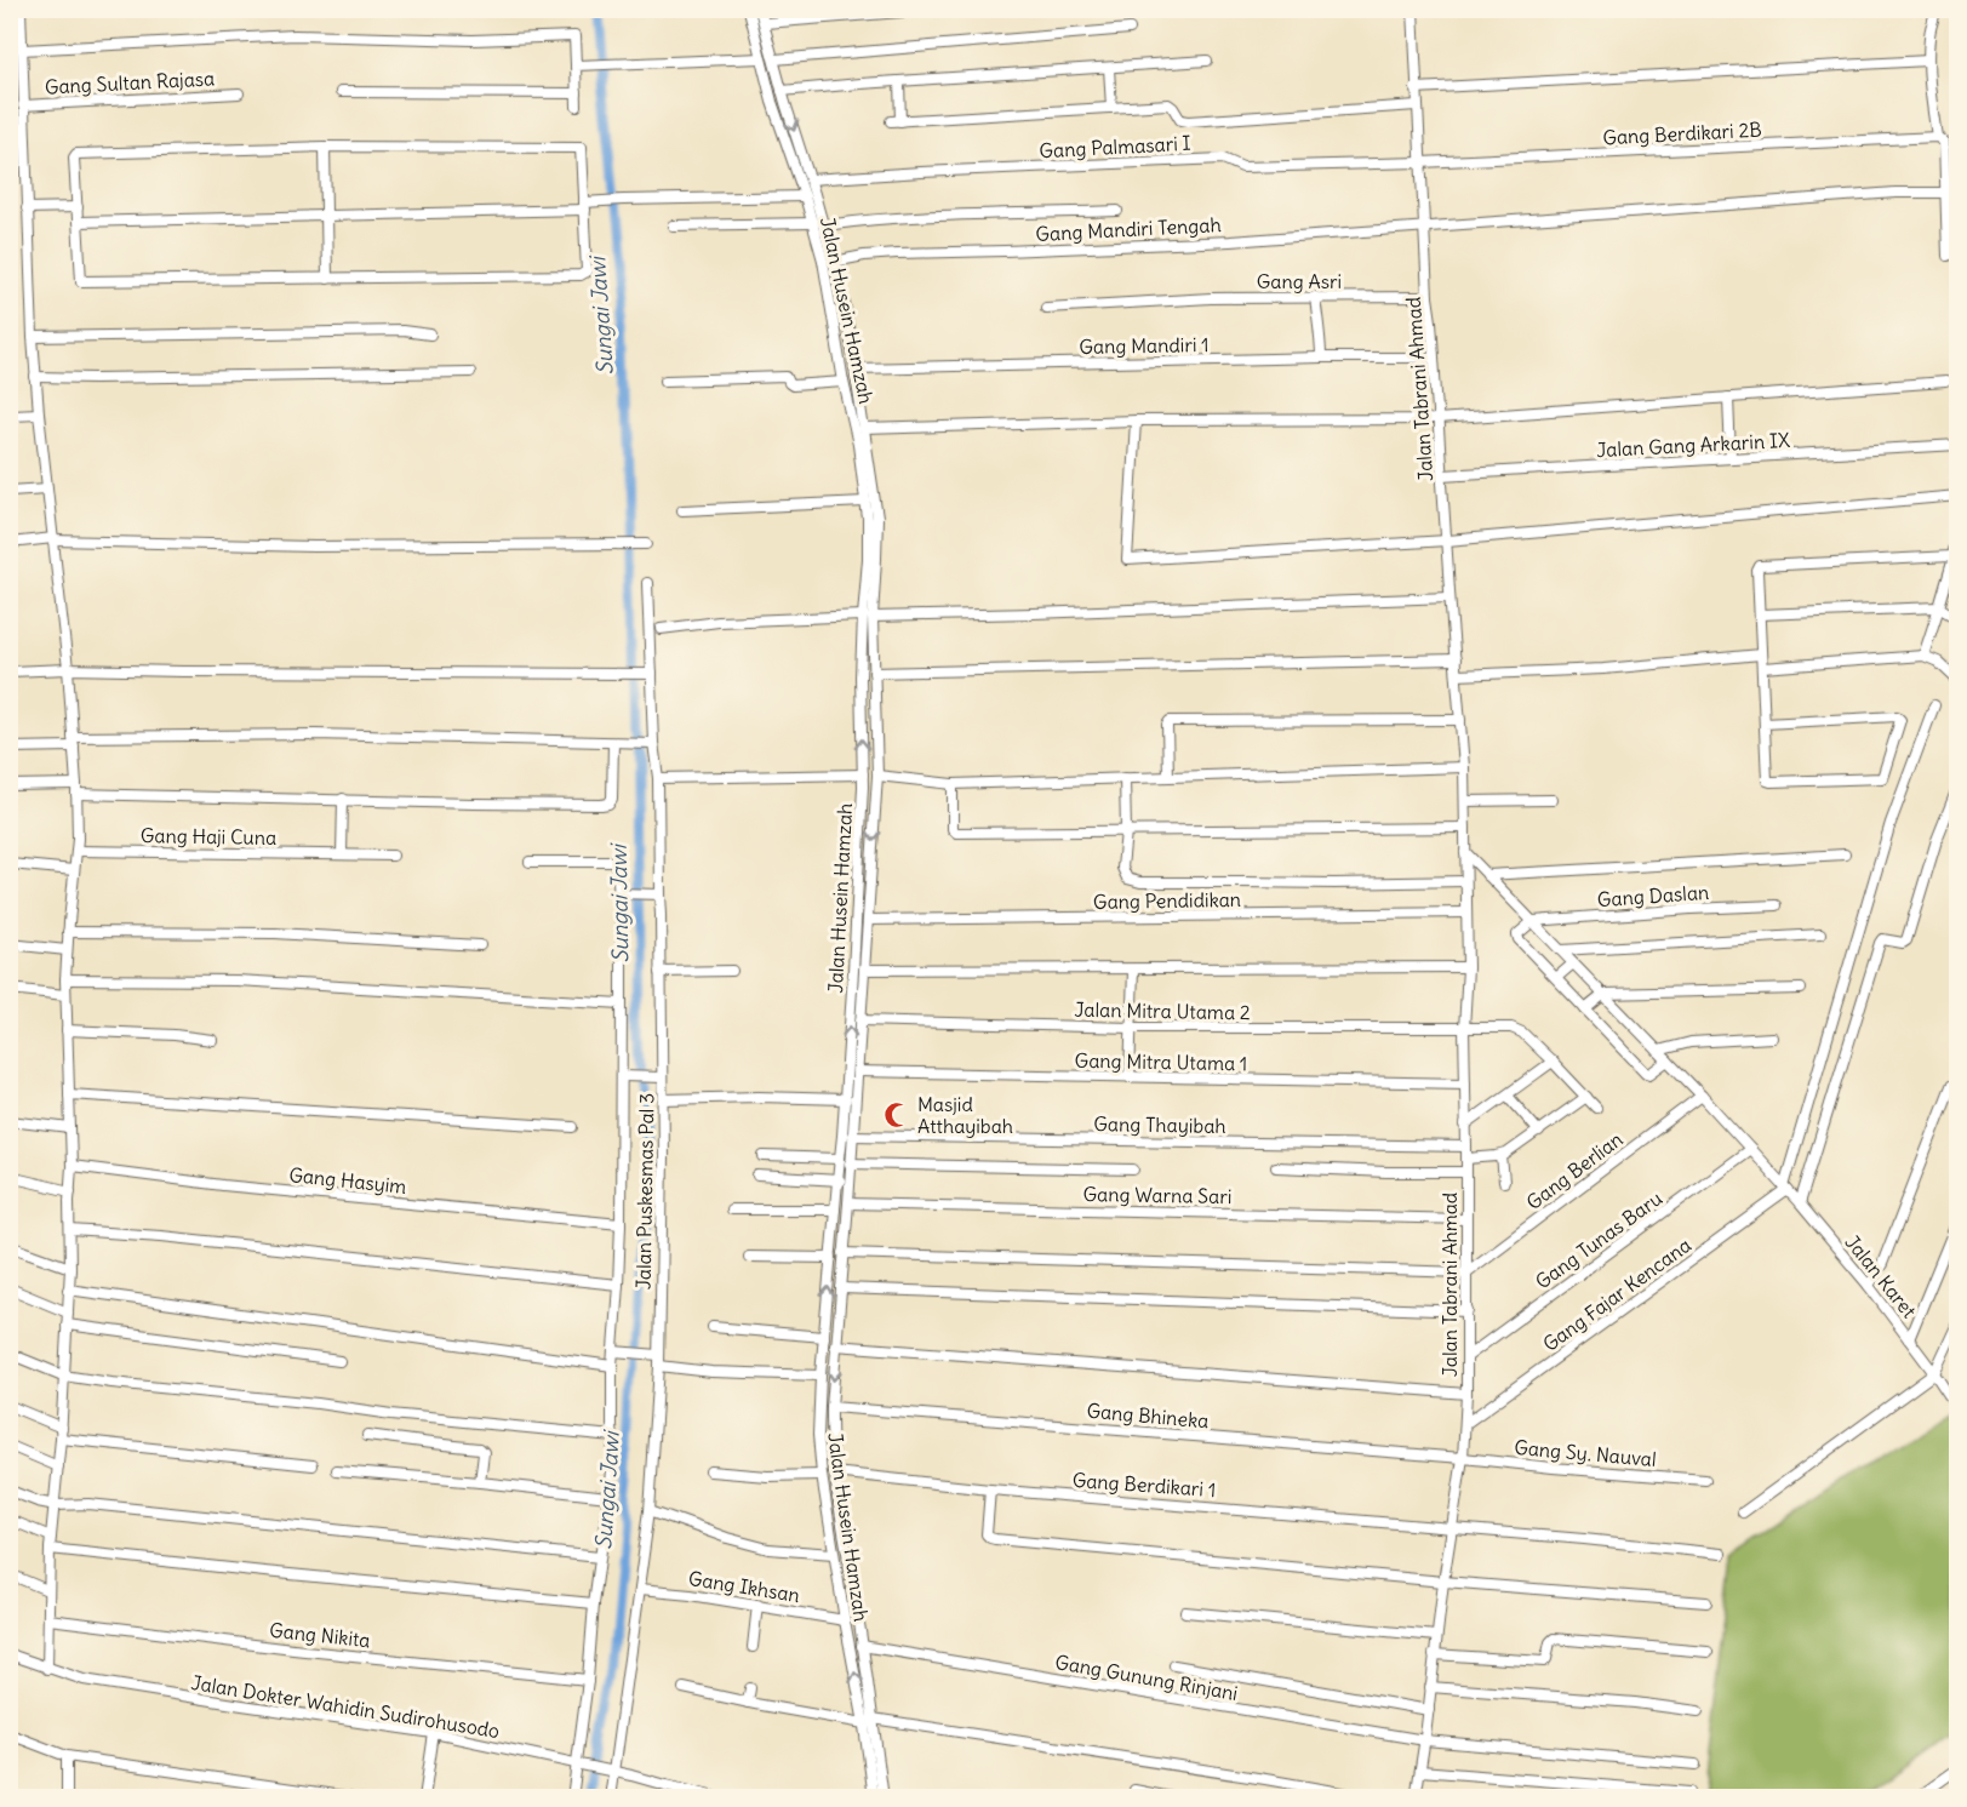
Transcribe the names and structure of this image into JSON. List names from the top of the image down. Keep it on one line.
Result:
{"streets":{"street":["Gang Sultan Rajasa","Gang Berdikari 2B","Gang Palmasari I","Gang Mandiri Tengah","Gang Asri","Jalan Husein Hamzah","Gang Mandiri 1","Jalan Tabrani Ahmad","Jalan Gang Arkarin IX","Gang Haji Cuna","Gang Daslan","Gang Pendidikan","Jalan Mitra Utama 2","Gang Mitra Utama 1","Gang Thayibah","Gang Berlian","Gang Hasyim","Jalan Puskesmas Pal 3","Gang Warna Sari","Gang Tunas Baru","Jalan Karet","Gang Fajar Kencana","Gang Bhineka","Gang Sy. Nauval","Gang Berdikari 1","Gang Ikhsan","Gang Nikita","Gang Gunung Rinjani","Jalan Dokter Wahidin Sudirohusodo"]},"crossings":[["Gang Berdikari 2B","Gang Palmasari I"],["Gang Berdikari 2B","Jalan Tabrani Ahmad"],["Gang Palmasari I","Jalan Husein Hamzah"],["Gang Palmasari I","Jalan Tabrani Ahmad"],["Gang Mandiri Tengah","Jalan Husein Hamzah"],["Gang Mandiri Tengah","Jalan Tabrani Ahmad"],["Gang Asri","Jalan Tabrani Ahmad"],["Jalan Husein Hamzah","Gang Mandiri 1"],["Jalan Husein Hamzah","Gang Pendidikan"],["Jalan Husein Hamzah","Jalan Mitra Utama 2"],["Jalan Husein Hamzah","Gang Mitra Utama 1"],["Jalan Husein Hamzah","Gang Thayibah"],["Jalan Husein Hamzah","Gang Warna Sari"],["Jalan Husein Hamzah","Gang Bhineka"],["Jalan Husein Hamzah","Gang Berdikari 1"],["Jalan Husein Hamzah","Gang Ikhsan"],["Jalan Husein Hamzah","Gang Gunung Rinjani"],["Gang Mandiri 1","Jalan Tabrani Ahmad"],["Jalan Tabrani Ahmad","Jalan Gang Arkarin IX"],["Jalan Tabrani Ahmad","Gang Pendidikan"],["Jalan Tabrani Ahmad","Jalan Mitra Utama 2"],["Jalan Tabrani Ahmad","Gang Mitra Utama 1"],["Jalan Tabrani Ahmad","Gang Thayibah"],["Jalan Tabrani Ahmad","Gang Berlian"],["Jalan Tabrani Ahmad","Gang Warna Sari"],["Jalan Tabrani Ahmad","Gang Tunas Baru"],["Jalan Tabrani Ahmad","Jalan Karet"],["Jalan Tabrani Ahmad","Gang Fajar Kencana"],["Jalan Tabrani Ahmad","Gang Bhineka"],["Jalan Tabrani Ahmad","Gang Sy. Nauval"],["Jalan Tabrani Ahmad","Gang Berdikari 1"],["Jalan Tabrani Ahmad","Gang Gunung Rinjani"],["Gang Daslan","Jalan Karet"],["Gang Berlian","Jalan Karet"],["Jalan Puskesmas Pal 3","Gang Ikhsan"],["Jalan Puskesmas Pal 3","Jalan Dokter Wahidin Sudirohusodo"],["Gang Tunas Baru","Jalan Karet"],["Jalan Karet","Gang Fajar Kencana"],["Gang Bhineka","Gang Sy. Nauval"]],"water":["Sungai Jawi"],"places":{"mosque":["Masjid Atthayibah"]}}
